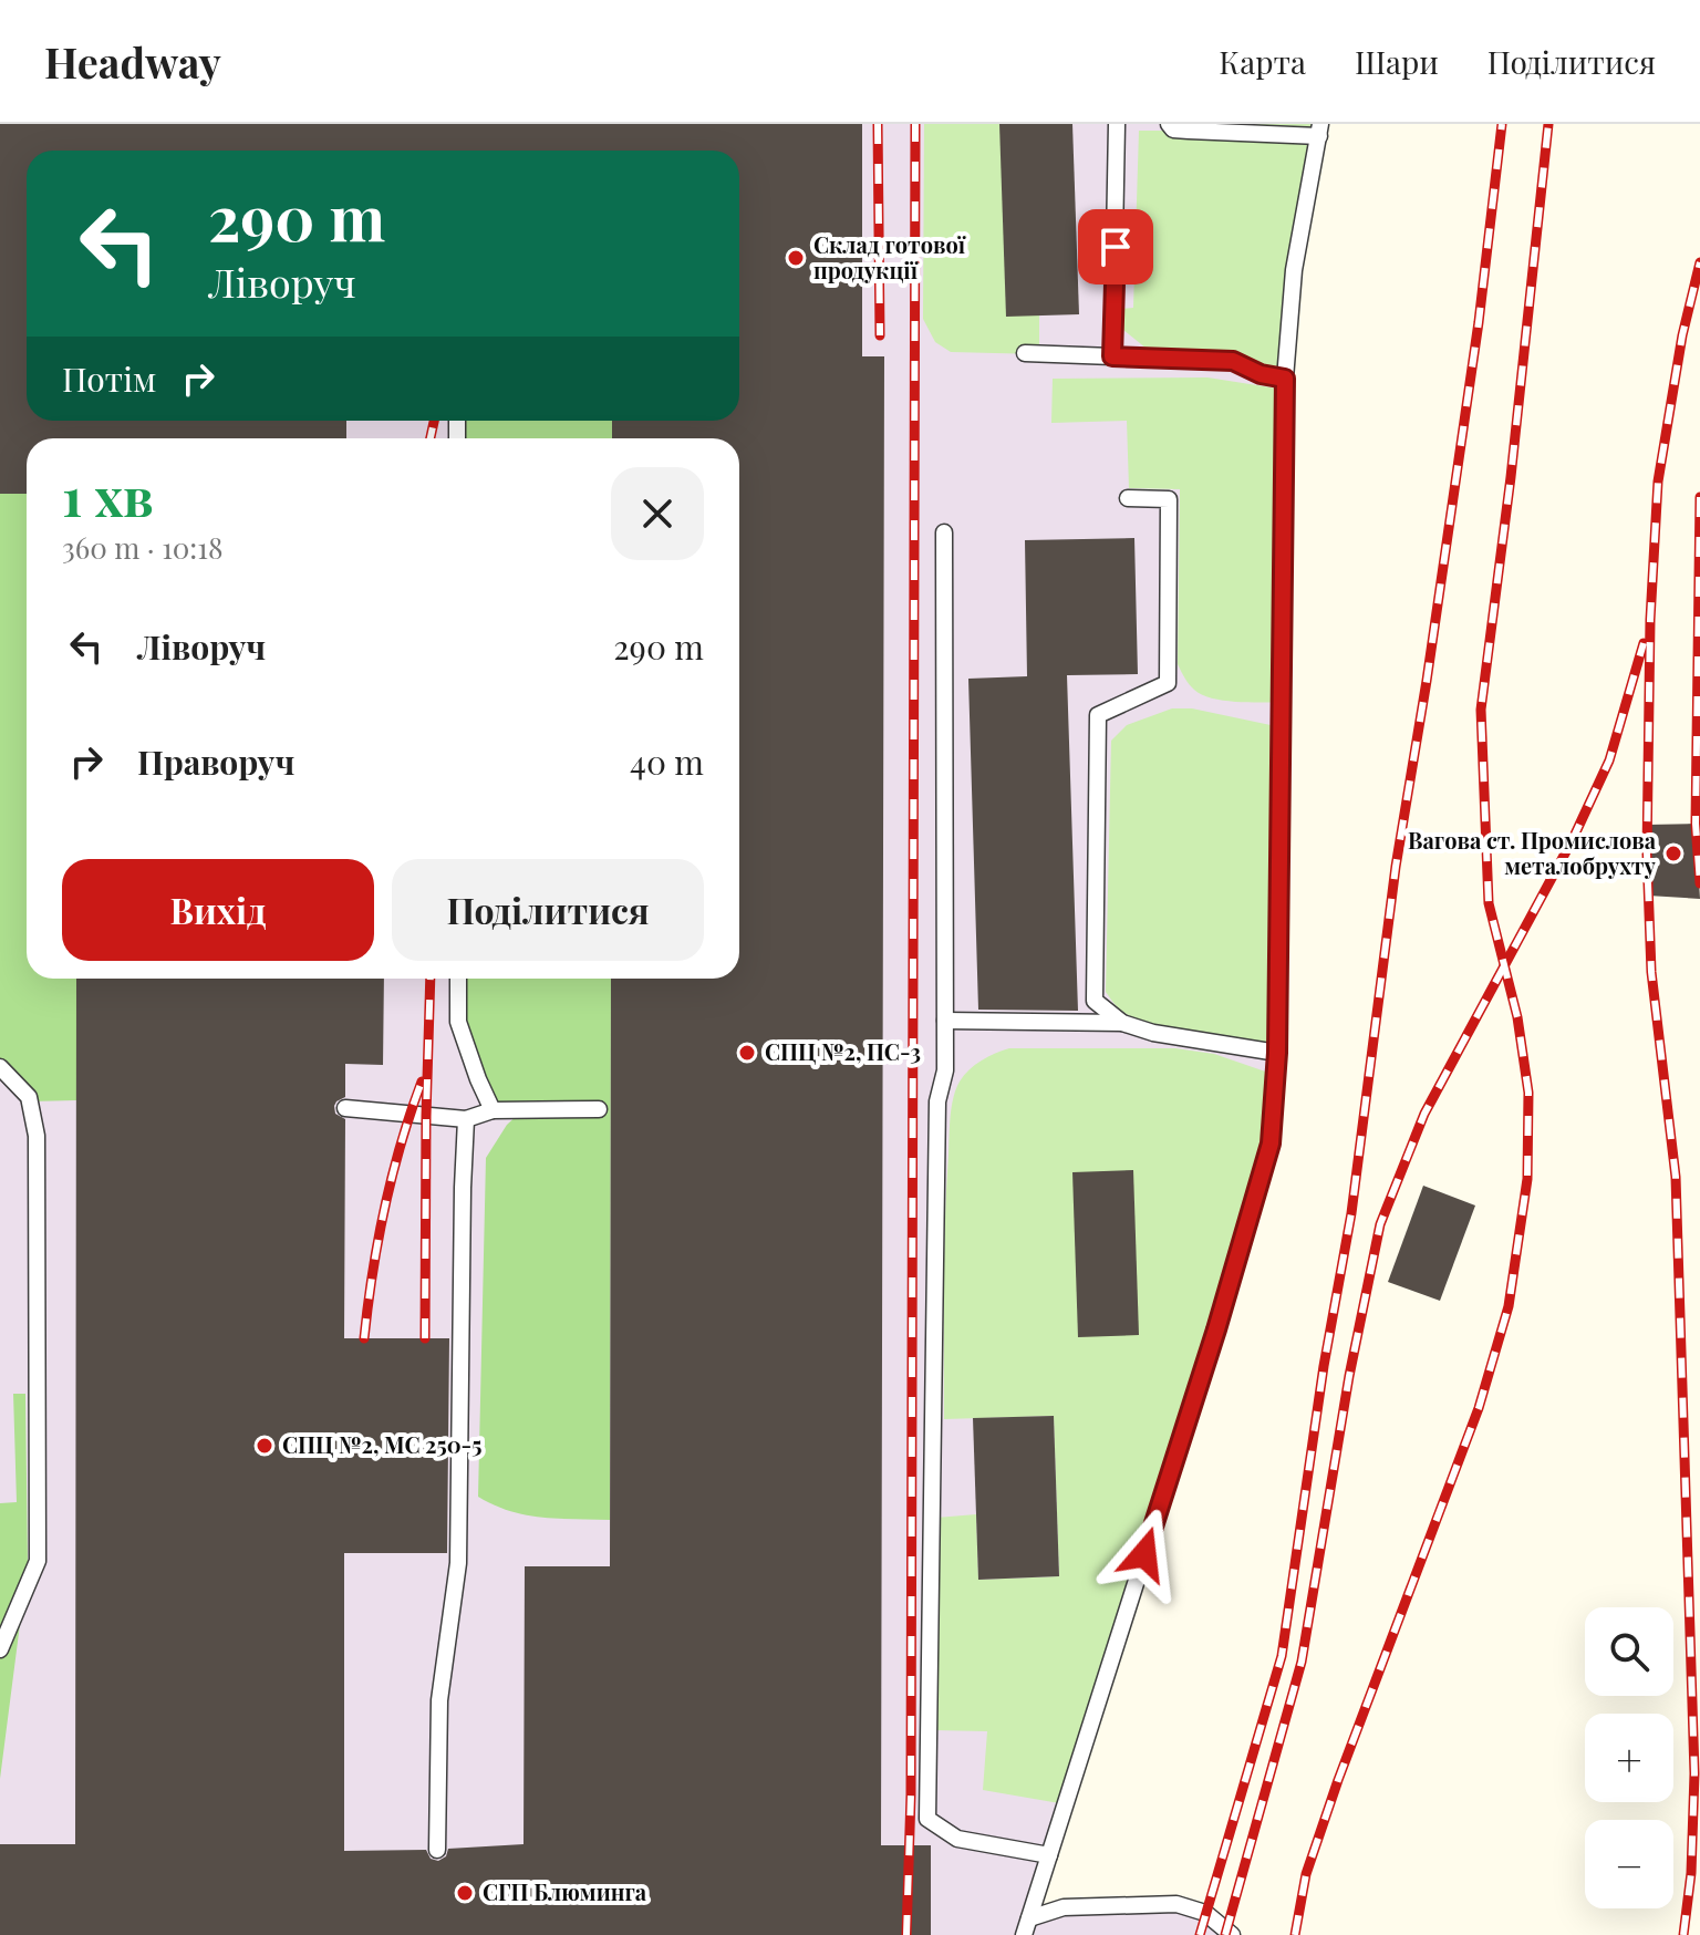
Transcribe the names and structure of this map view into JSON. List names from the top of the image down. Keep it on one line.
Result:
{"places":["Склад готової продукції","Вагова ст. Промислова металобрухту","СПЦ №2, ПС-3","СПЦ №2, МС 250-5","СГП Блюминга"],"page":{"header":"Headway","nav":["Карта","Шари","Поділитися"],"turn":["290 m","Ліворуч"],"then":"Потім","heading":["1 хв","360 m · 10:18"],"list":[{"name":"Ліворуч","value":"290 m"},{"name":"Праворуч","value":"40 m"}],"buttons":["Вихід","Поділитися"],"map_buttons":["+","−"]}}
